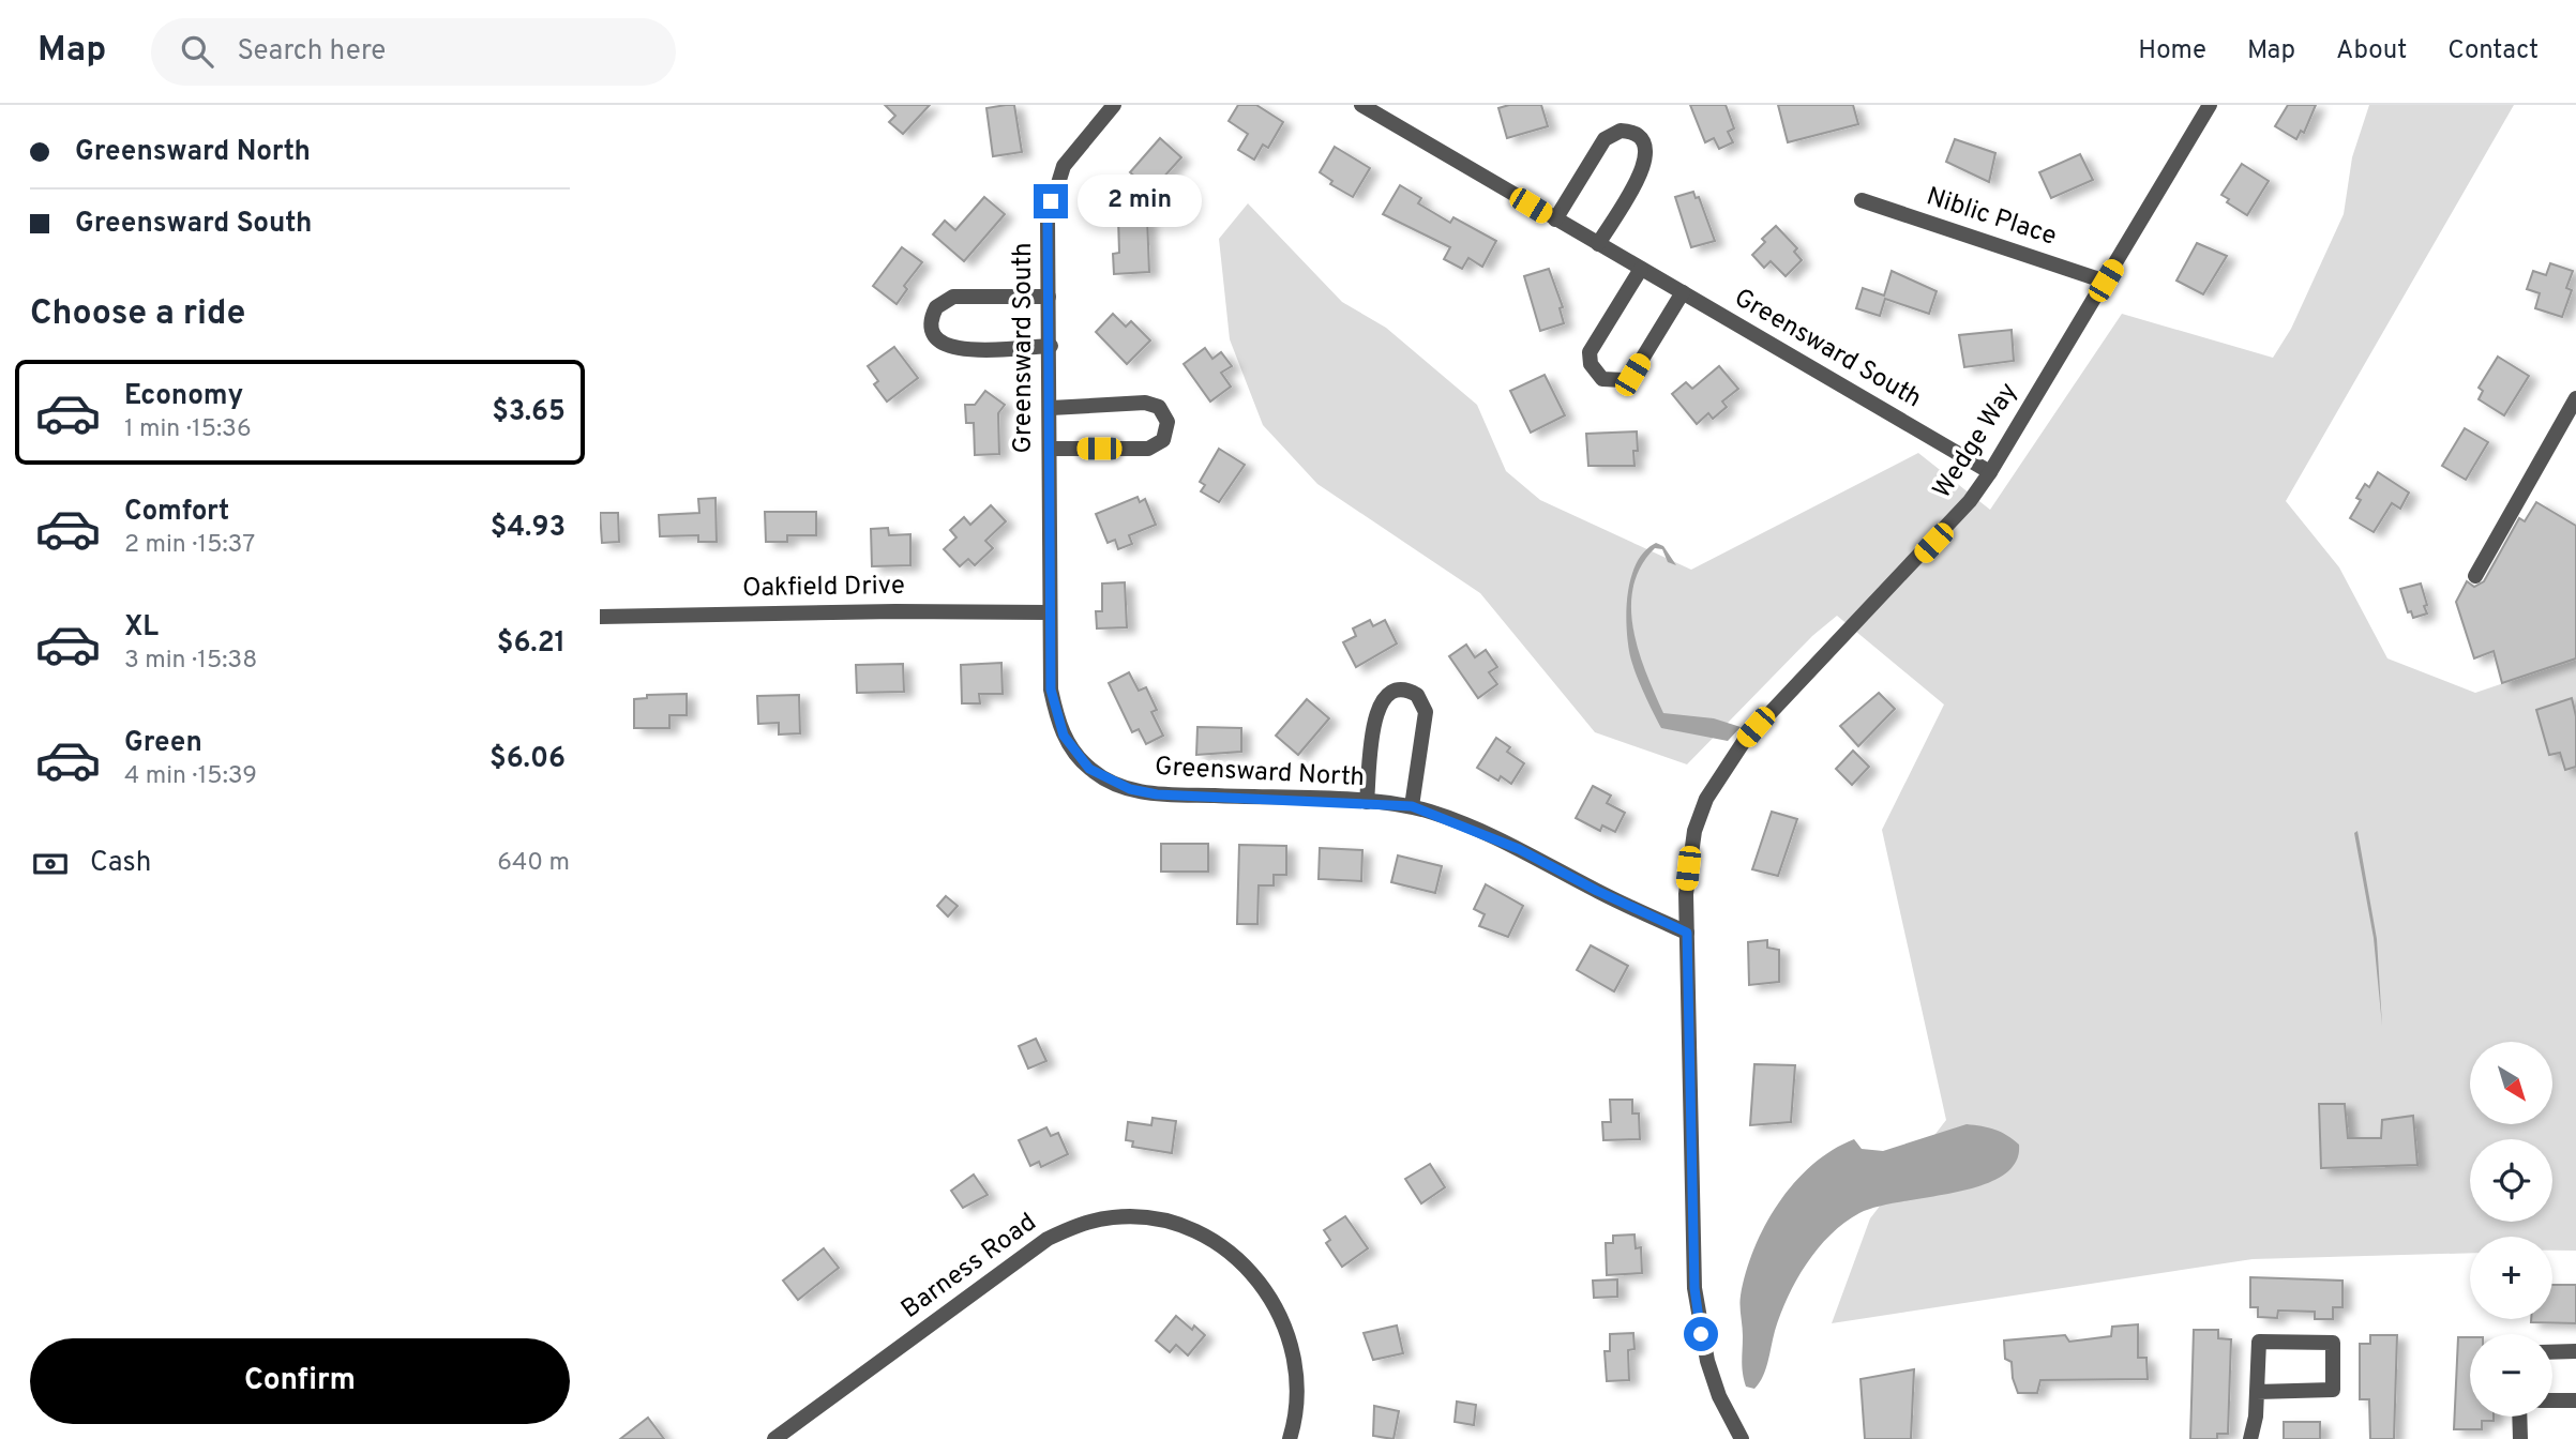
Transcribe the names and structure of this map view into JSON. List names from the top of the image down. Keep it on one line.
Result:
{"streets":{"street":["Niblic Place","Greensward South","Wedge Way","Oakfield Drive","Greensward North","Barness Road"]},"crossings":[["Niblic Place","Wedge Way"],["Greensward South","Wedge Way"],["Greensward South","Oakfield Drive"],["Greensward South","Greensward North"],["Wedge Way","Greensward North"],["Oakfield Drive","Greensward North"]],"north":"bottom right","page":{"header":"Map","search":"Search here","nav":["Home","Map","About","Contact"],"banner":["Greensward North","Greensward South"],"bubble":"2 min","heading":"Choose a ride","list":[{"name":"Economy","note":"1 min · 15:36","value":"$3.65"},{"name":"Comfort","note":"2 min · 15:37","value":"$4.93"},{"name":"XL","note":"3 min · 15:38","value":"$6.21"},{"name":"Green","note":"4 min · 15:39","value":"$6.06"}],"pay":["Cash","640 m"],"map_buttons":["+","−"],"buttons":"Confirm"}}
